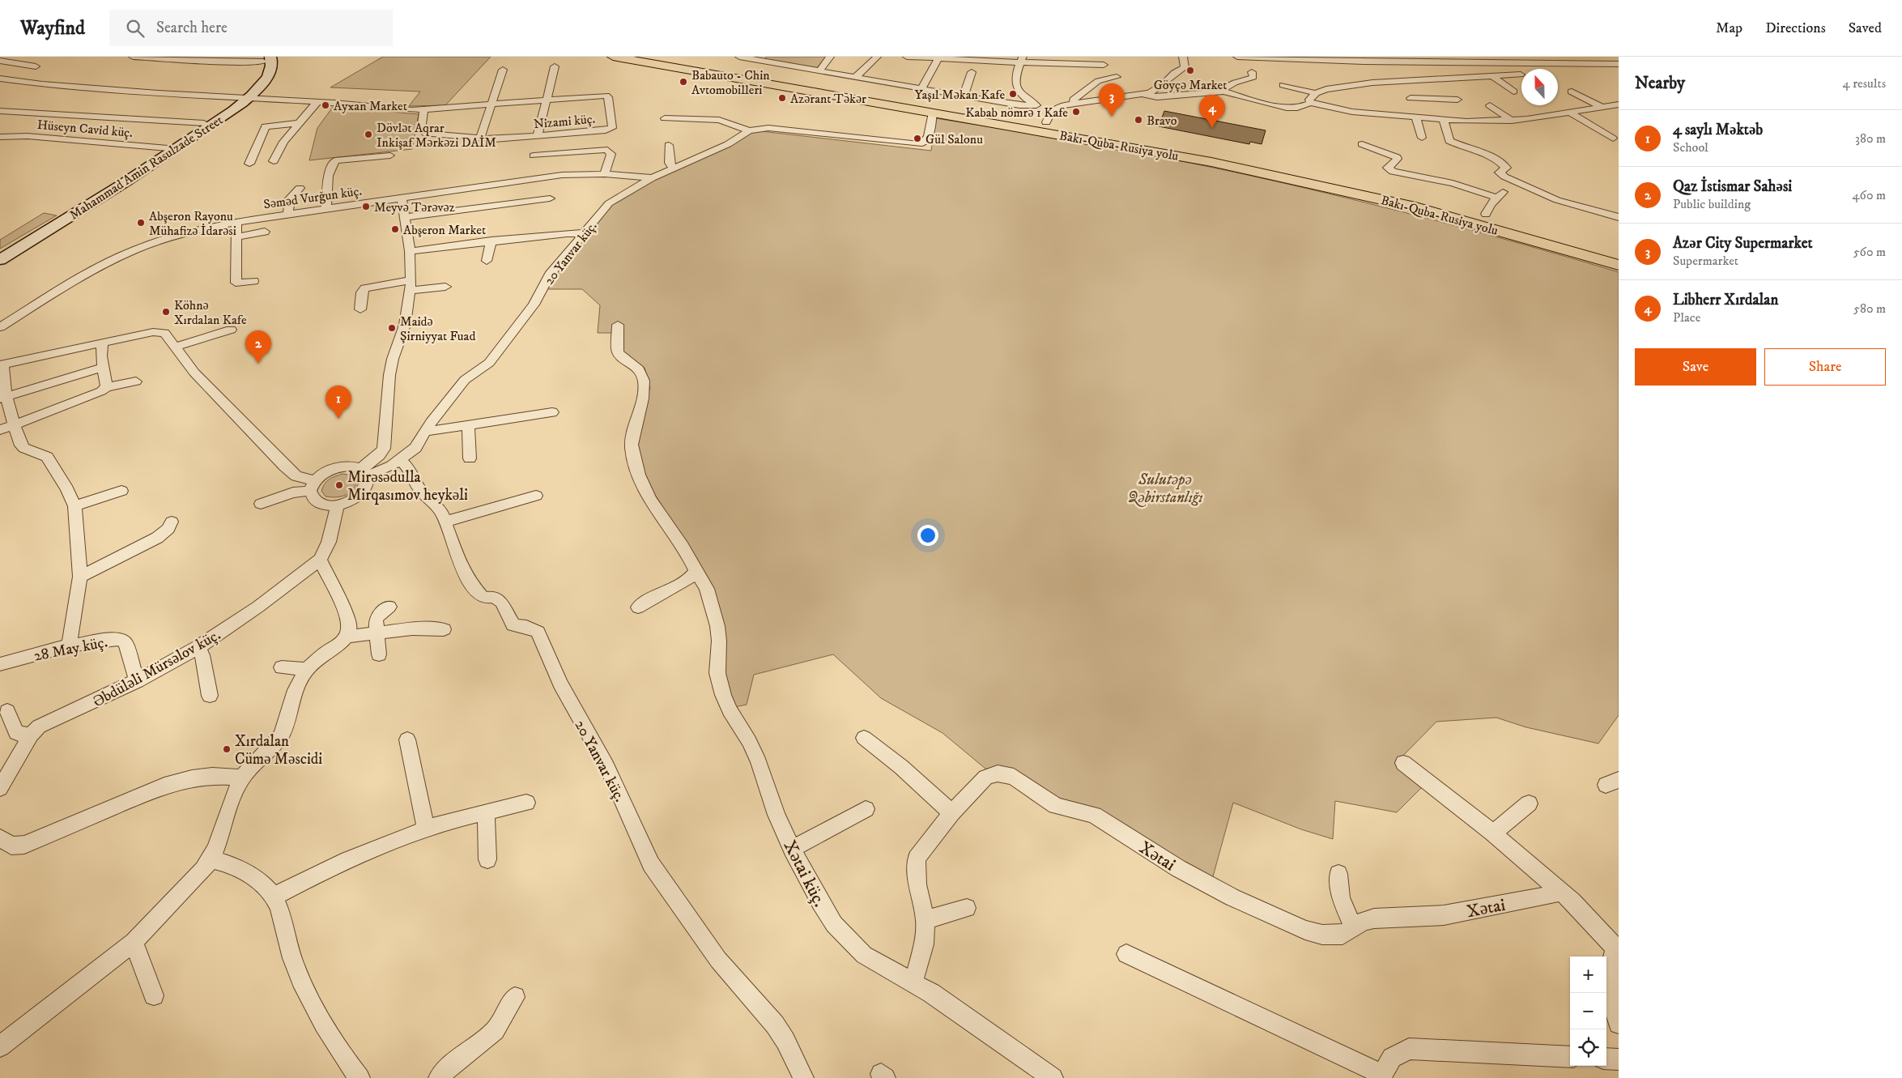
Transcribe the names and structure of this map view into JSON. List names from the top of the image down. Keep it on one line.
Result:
{"streets":{"highway":["Bakı-Quba-Rusiya yolu"],"main road":["Mahammad Amin Rasulzade Street"],"street":["Nizami küç.","Hüseyn Cavid küç.","Səməd Vurğun küç.","20 Yanvar küç.","28 May küç.","Əbdüləli Mürsəlov küç.","Xətai","Xətai küç."]},"crossings":[["Nizami küç.","Mahammad Amin Rasulzade Street"],["Hüseyn Cavid küç.","Mahammad Amin Rasulzade Street"],["Səməd Vurğun küç.","20 Yanvar küç."],["20 Yanvar küç.","Əbdüləli Mürsəlov küç."],["28 May küç.","Əbdüləli Mürsəlov küç."],["Xətai","Xətai küç."]],"parks":["Sulutəpə Qəbirstanlığı"],"places":["Göyçə Market","Babauto - Chin Avtomobilleri","Yaşıl Məkan Kafe","Azərant Təkər","Ayxan Market","Kabab nömrə 1 Kafe","Bravo","Dövlət Aqrar Inkişaf Mərkəzi DAİM","Gül Salonu","Meyvə Tərəvəz","Abşeron Rayonu Mühafizə İdarəsi","Abşeron Market","Köhnə Xırdalan Kafe","Maidə Şirniyyat Fuad","Mirəsədulla Mirqasımov heykəli","Xırdalan Cümə Məscidi"],"north":"top","page":{"header":"Wayfind","search":"Search here","nav":["Map","Directions","Saved"],"heading":["Nearby","4 results"],"pins":["3","4","2","1"],"list":[{"mark":"1","name":"4 saylı Məktəb","note":"School","value":"380 m"},{"mark":"2","name":"Qaz İstismar Sahəsi","note":"Public building","value":"460 m"},{"mark":"3","name":"Azər City Supermarket","note":"Supermarket","value":"560 m"},{"mark":"4","name":"Libherr Xırdalan","note":"Place","value":"580 m"}],"buttons":["Save","Share"],"map_buttons":["+","−"]}}
